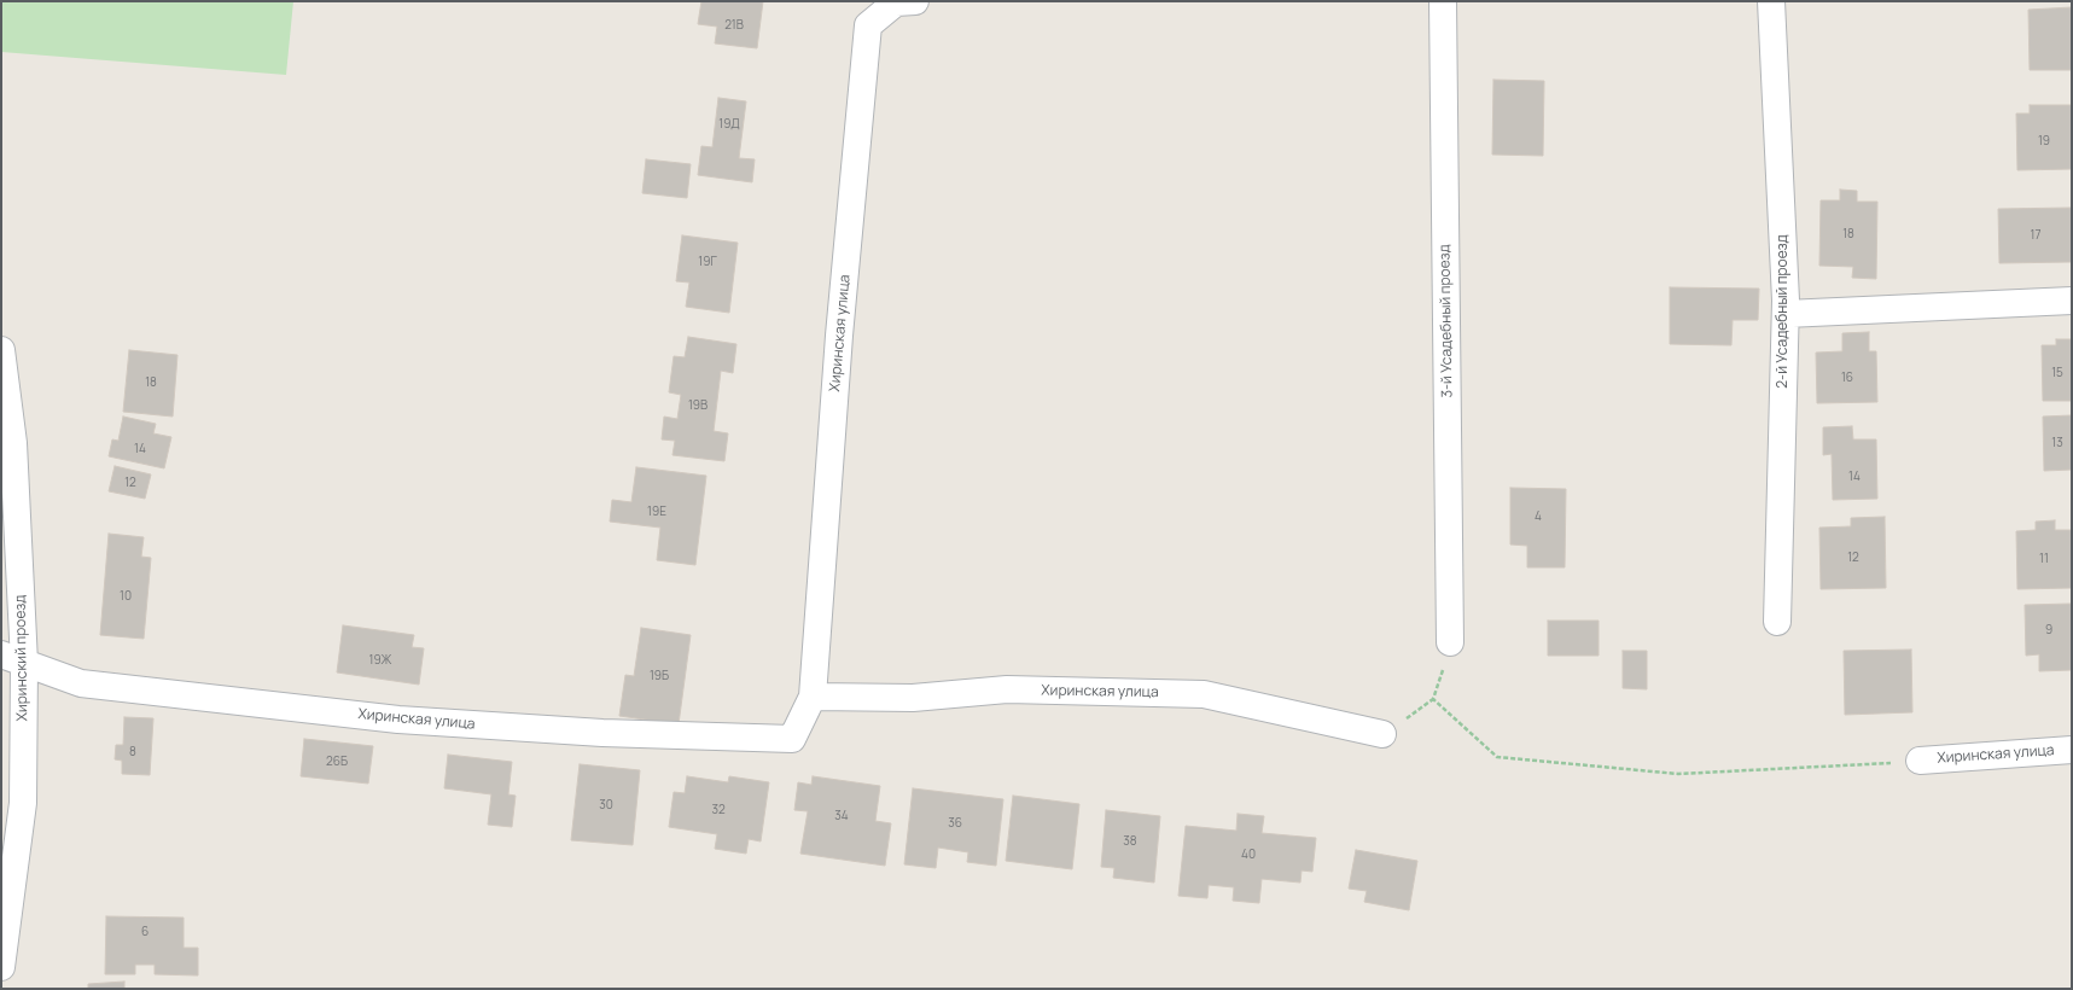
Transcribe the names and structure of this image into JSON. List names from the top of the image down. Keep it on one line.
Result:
{"streets":{"street":["2-й Усадебный проезд","3-й Усадебный проезд","Хиринская улица","Хиринский проезд"]},"crossings":[["Хиринская улица","Хиринский проезд"]],"house_numbers":["21В","19Д","19","18","17","19Г","15","16","18","19В","13","14","14","12","19Е","4","12","11","10","9","19Ж","19Б","8","26Б","30","32","34","36","38","40","6"]}
